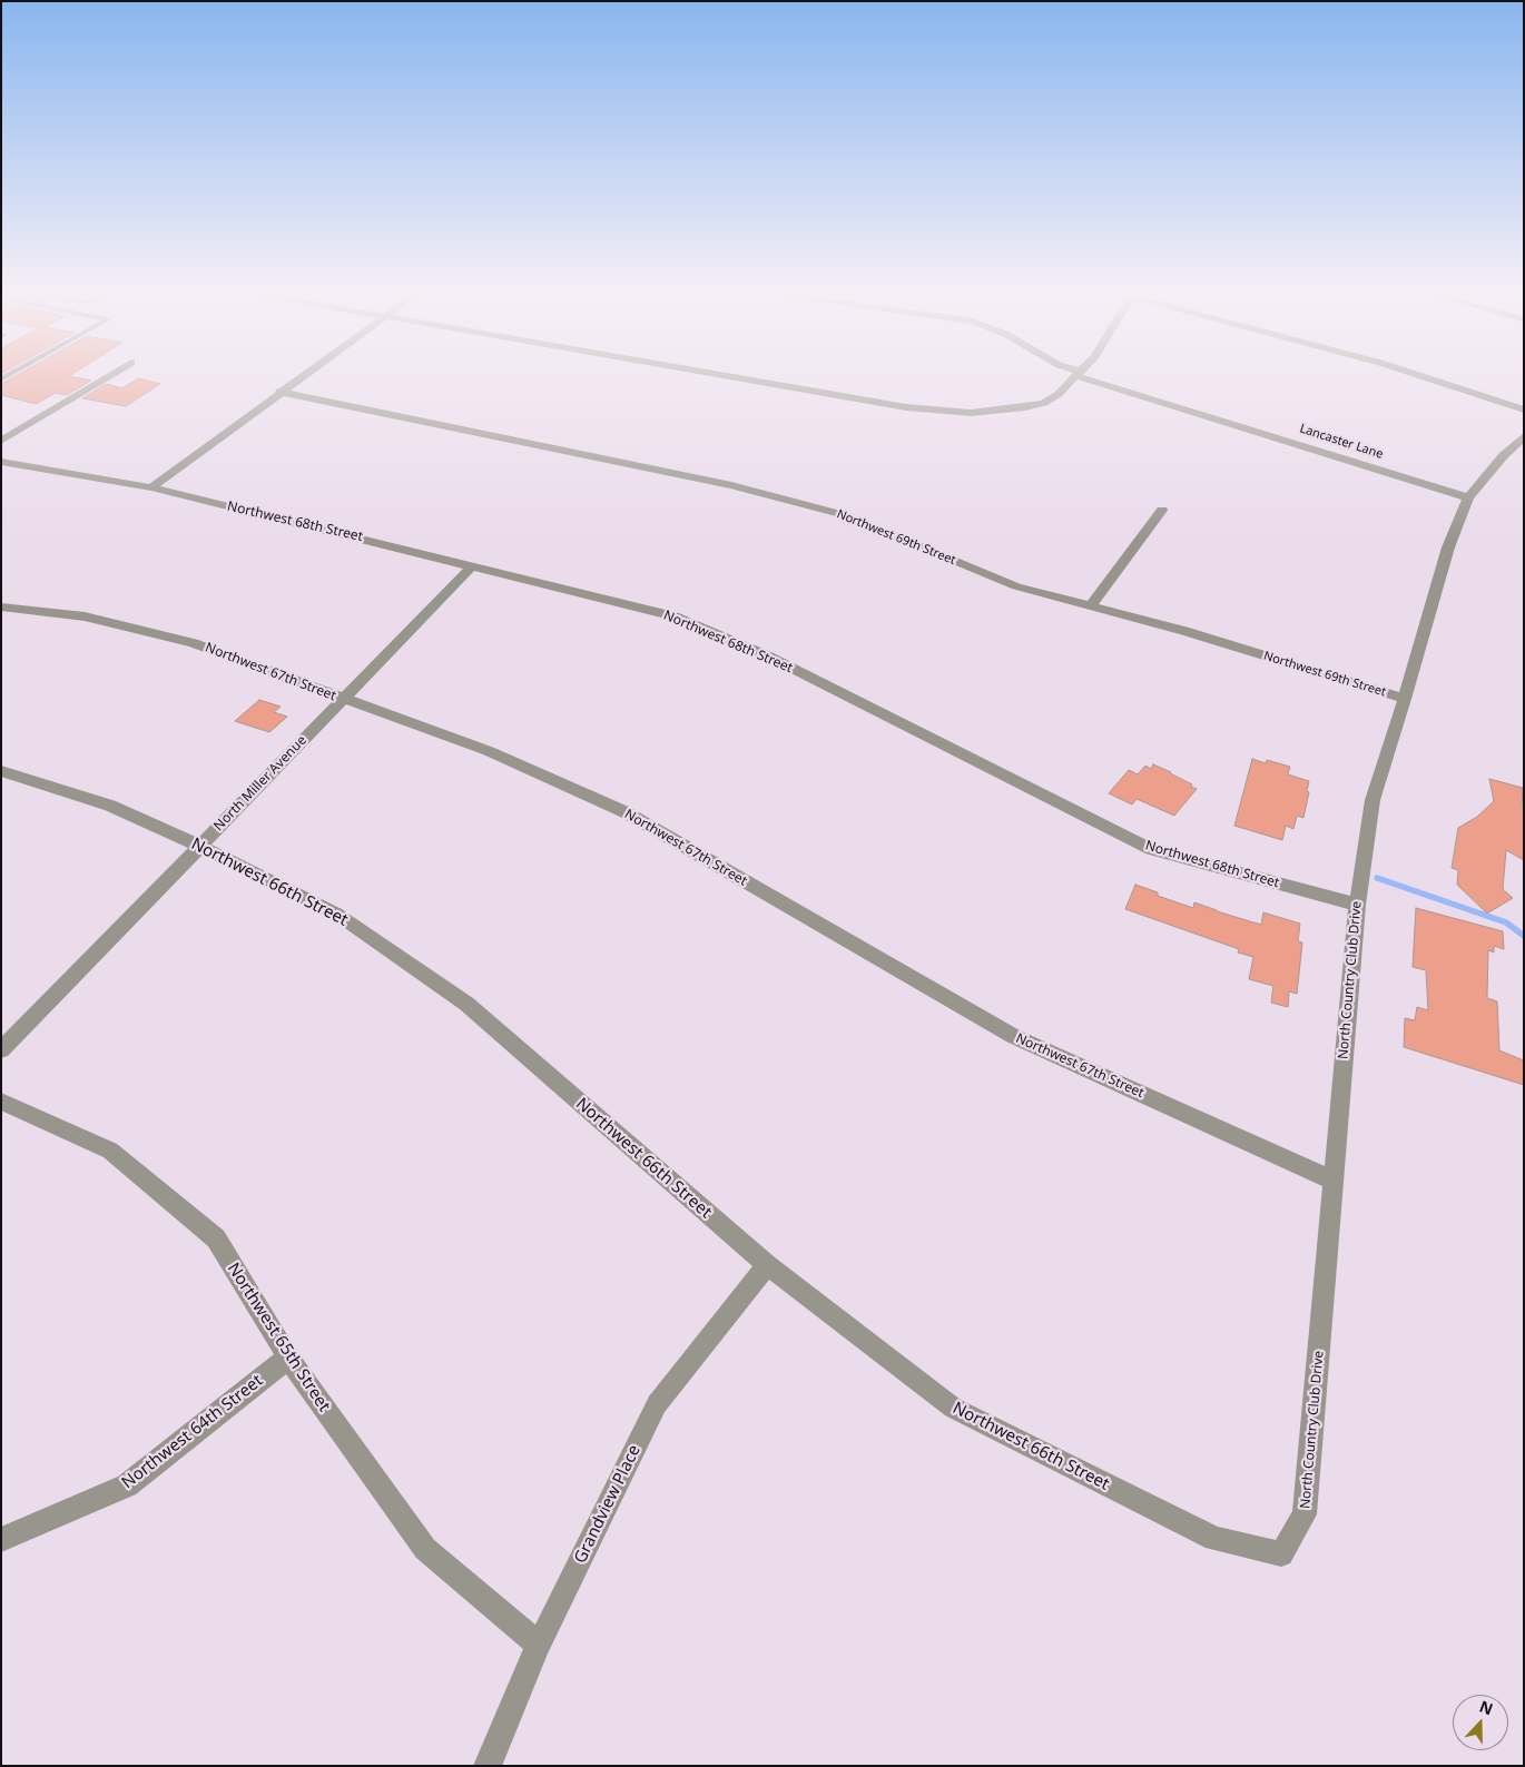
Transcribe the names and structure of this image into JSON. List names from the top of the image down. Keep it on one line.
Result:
{"streets":{"street":["Lancaster Lane","Northwest 68th Street","Northwest 69th Street","Northwest 67th Street","North Miller Avenue","Northwest 66th Street","North Country Club Drive","Northwest 65th Street","Northwest 64th Street","Grandview Place"]},"crossings":[["Lancaster Lane","North Country Club Drive"],["Northwest 68th Street","North Miller Avenue"],["Northwest 68th Street","North Country Club Drive"],["Northwest 69th Street","North Country Club Drive"],["Northwest 67th Street","North Miller Avenue"],["Northwest 67th Street","North Country Club Drive"],["North Miller Avenue","Northwest 66th Street"],["Northwest 66th Street","North Country Club Drive"],["Northwest 66th Street","Grandview Place"],["Northwest 65th Street","Northwest 64th Street"],["Northwest 65th Street","Grandview Place"]],"north":"top"}
